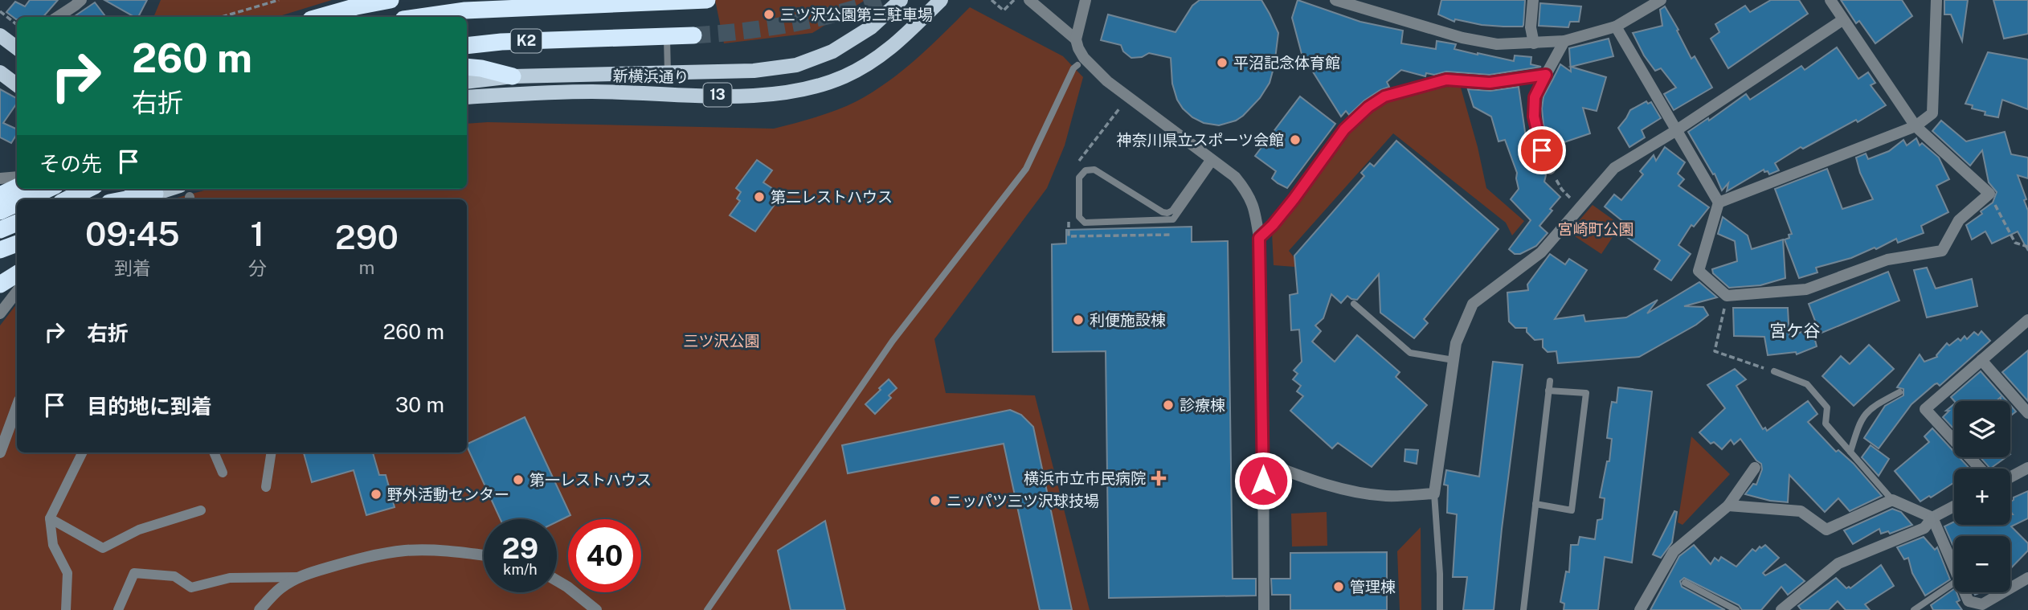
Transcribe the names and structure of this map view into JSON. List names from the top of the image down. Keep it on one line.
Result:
{"streets":{"highway":["K2"],"main road":["新横浜通り","13"]},"districts":["宮ケ谷"],"parks":["宮崎町公園","三ツ沢公園"],"places":{"other":["三ツ沢公園第三駐車場","平沼記念体育館","神奈川県立スポーツ会館","第二レストハウス","利便施設棟","診療棟","第一レストハウス","野外活動センター","ニッパツ三ツ沢球技場","管理棟"],"health":["横浜市立市民病院"]},"page":{"turn":["260 m","右折"],"then":"その先","eta":["09:45","到着","1","分","290","m"],"list":[{"name":"右折","value":"260 m"},{"name":"目的地に到着","value":"30 m"}],"map_buttons":["+","−"],"speed":"29 km/h","limit":"40"}}
